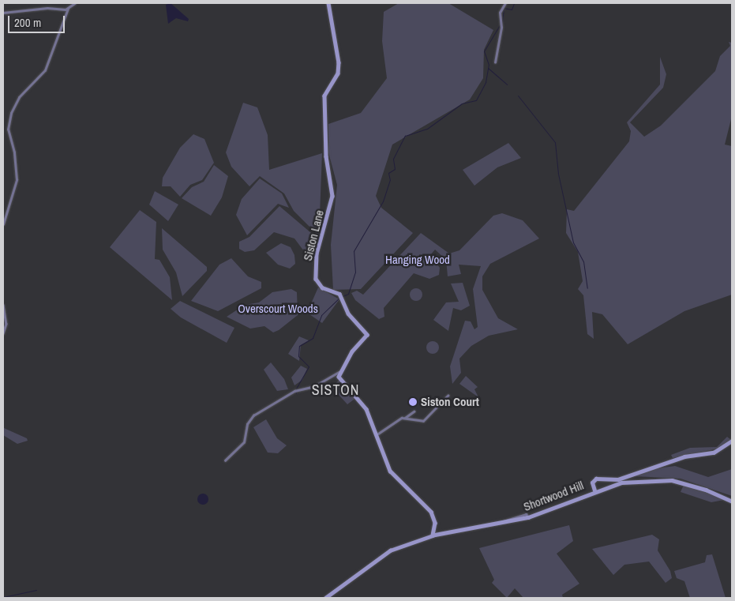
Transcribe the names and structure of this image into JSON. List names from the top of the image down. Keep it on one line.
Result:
{"streets":{"street":["Siston Lane","Shortwood Hill"]},"districts":["SISTON"],"parks":["Hanging Wood","Overscourt Woods"],"places":["Siston Court"],"scale_bar":"200 m"}
